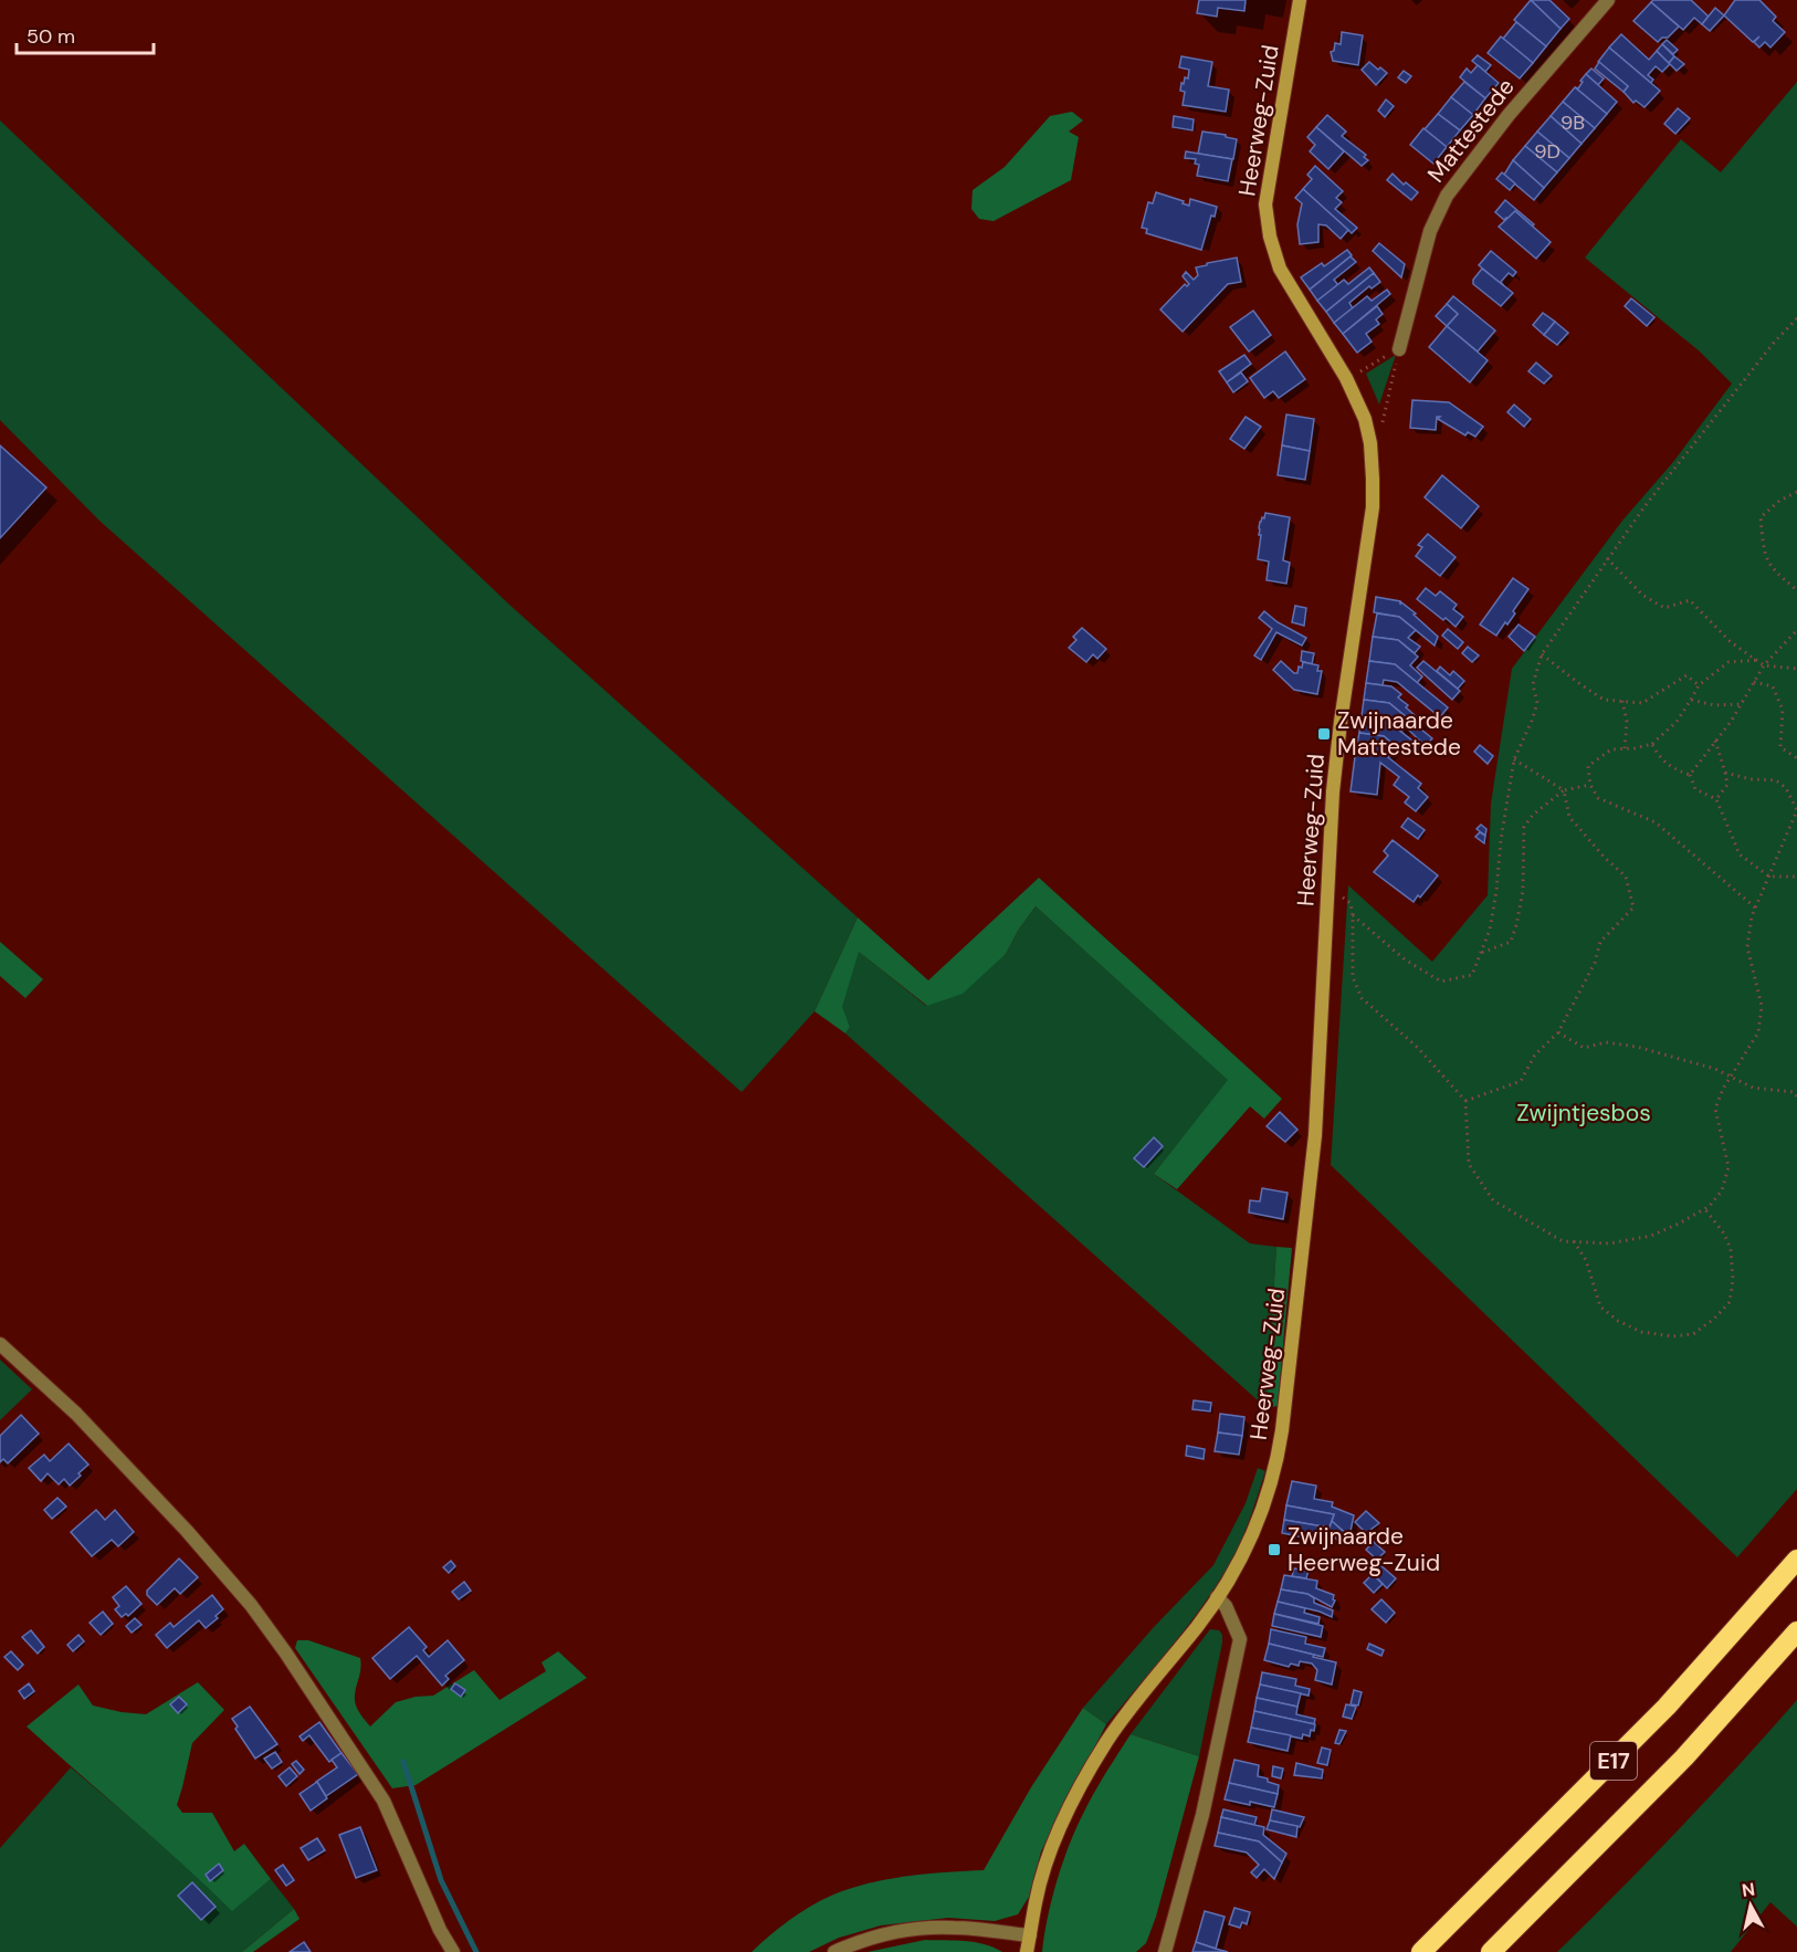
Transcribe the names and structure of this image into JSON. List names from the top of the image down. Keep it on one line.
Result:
{"streets":{"highway":["E17"],"street":["Heerweg-Zuid","Mattestede"]},"parks":["Zwijntjesbos"],"places":{"transit":["Zwijnaarde Mattestede","Zwijnaarde Heerweg-Zuid"]},"house_numbers":["9B","9D"],"scale_bar":"50 m","north":"top"}
